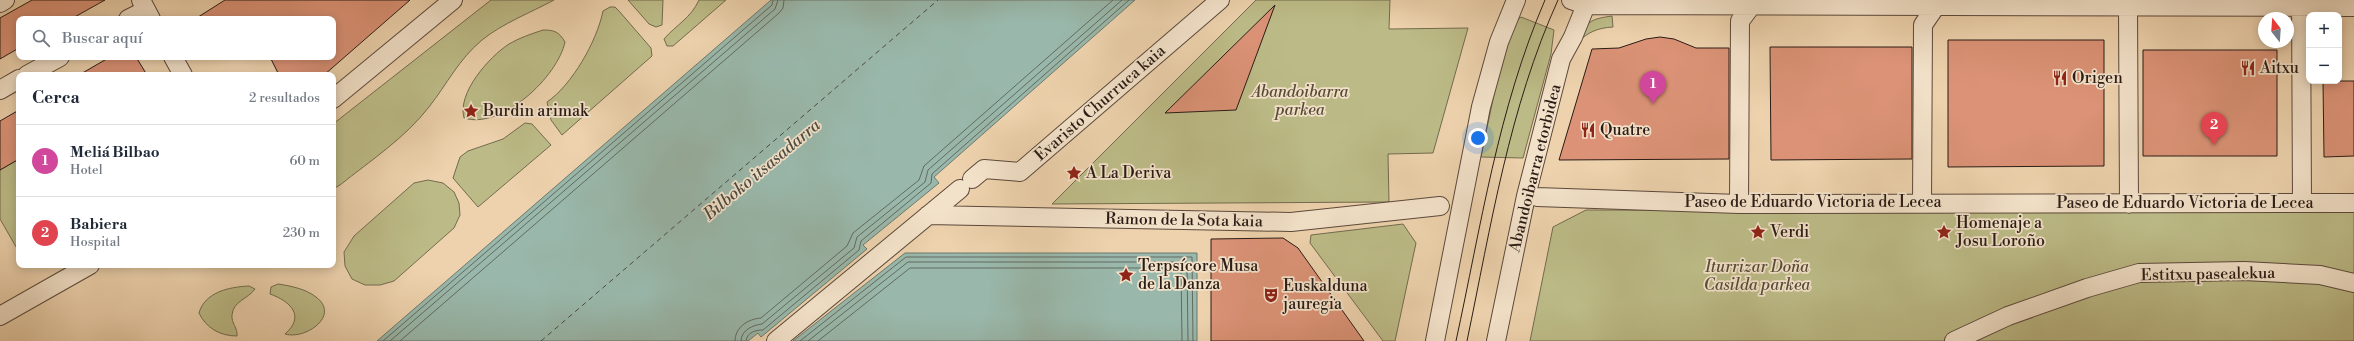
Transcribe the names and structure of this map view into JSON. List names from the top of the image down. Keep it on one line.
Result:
{"streets":{"street":["Evaristo Churruca kaia","Abandoibarra etorbidea","Paseo de Eduardo Victoria de Lecea","Ramon de la Sota kaia","Estitxu pasealekua"]},"crossings":[["Evaristo Churruca kaia","Ramon de la Sota kaia"]],"water":["Bilboko itsasadarra"],"parks":["Abandoibarra parkea","Iturrizar Doña Casilda parkea"],"places":{"restaurant":["Aitxu","Origen","Quatre"],"place":["Burdin arimak","A La Deriva","Verdi","Homenaje a Josu Loroño","Terpsícore Musa de la Danza"],"theatre":["Euskalduna jauregia"]},"north":"top","page":{"map_buttons":["+","−"],"search":"Buscar aquí","pins":["1","2"],"heading":["Cerca","2 resultados"],"list":[{"mark":"1","name":"Meliá Bilbao","note":"Hotel","value":"60 m"},{"mark":"2","name":"Babiera","note":"Hospital","value":"230 m"}]}}
